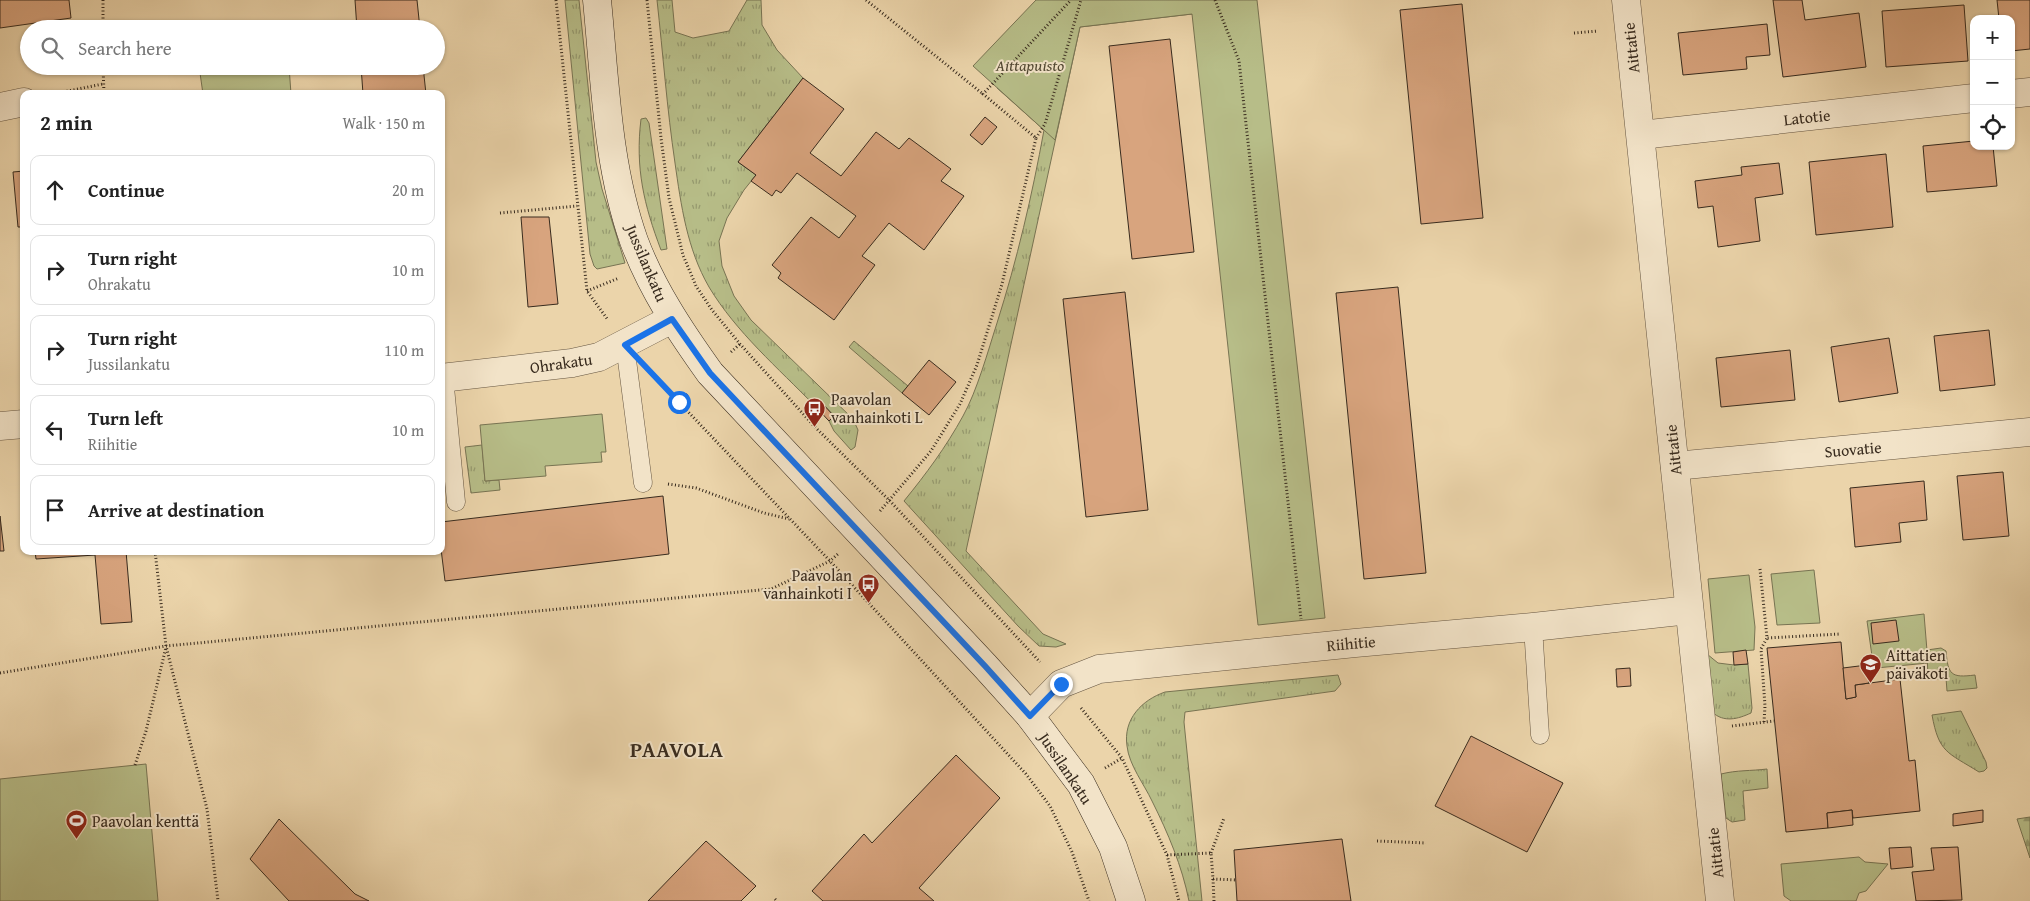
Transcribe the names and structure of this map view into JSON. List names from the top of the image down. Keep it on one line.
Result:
{"streets":{"street":["Aittatie","Latotie","Jussilankatu","Ohrakatu","Suovatie","Riihitie"]},"crossings":[["Aittatie","Latotie"],["Aittatie","Suovatie"],["Aittatie","Riihitie"],["Jussilankatu","Ohrakatu"],["Jussilankatu","Riihitie"]],"districts":["PAAVOLA"],"parks":["Aittapuisto"],"places":{"bus stop":["Paavolan vanhainkoti L","Paavolan vanhainkoti I"],"school or university":["Aittatien päiväkoti"],"sports":["Paavolan kenttä"]},"page":{"map_buttons":["+","−"],"search":"Search here","heading":["2 min","Walk · 150 m"],"list":[["Continue","20 m"],["Turn right","Ohrakatu","10 m"],["Turn right","Jussilankatu","110 m"],["Turn left","Riihitie","10 m"],"Arrive at destination"]}}
